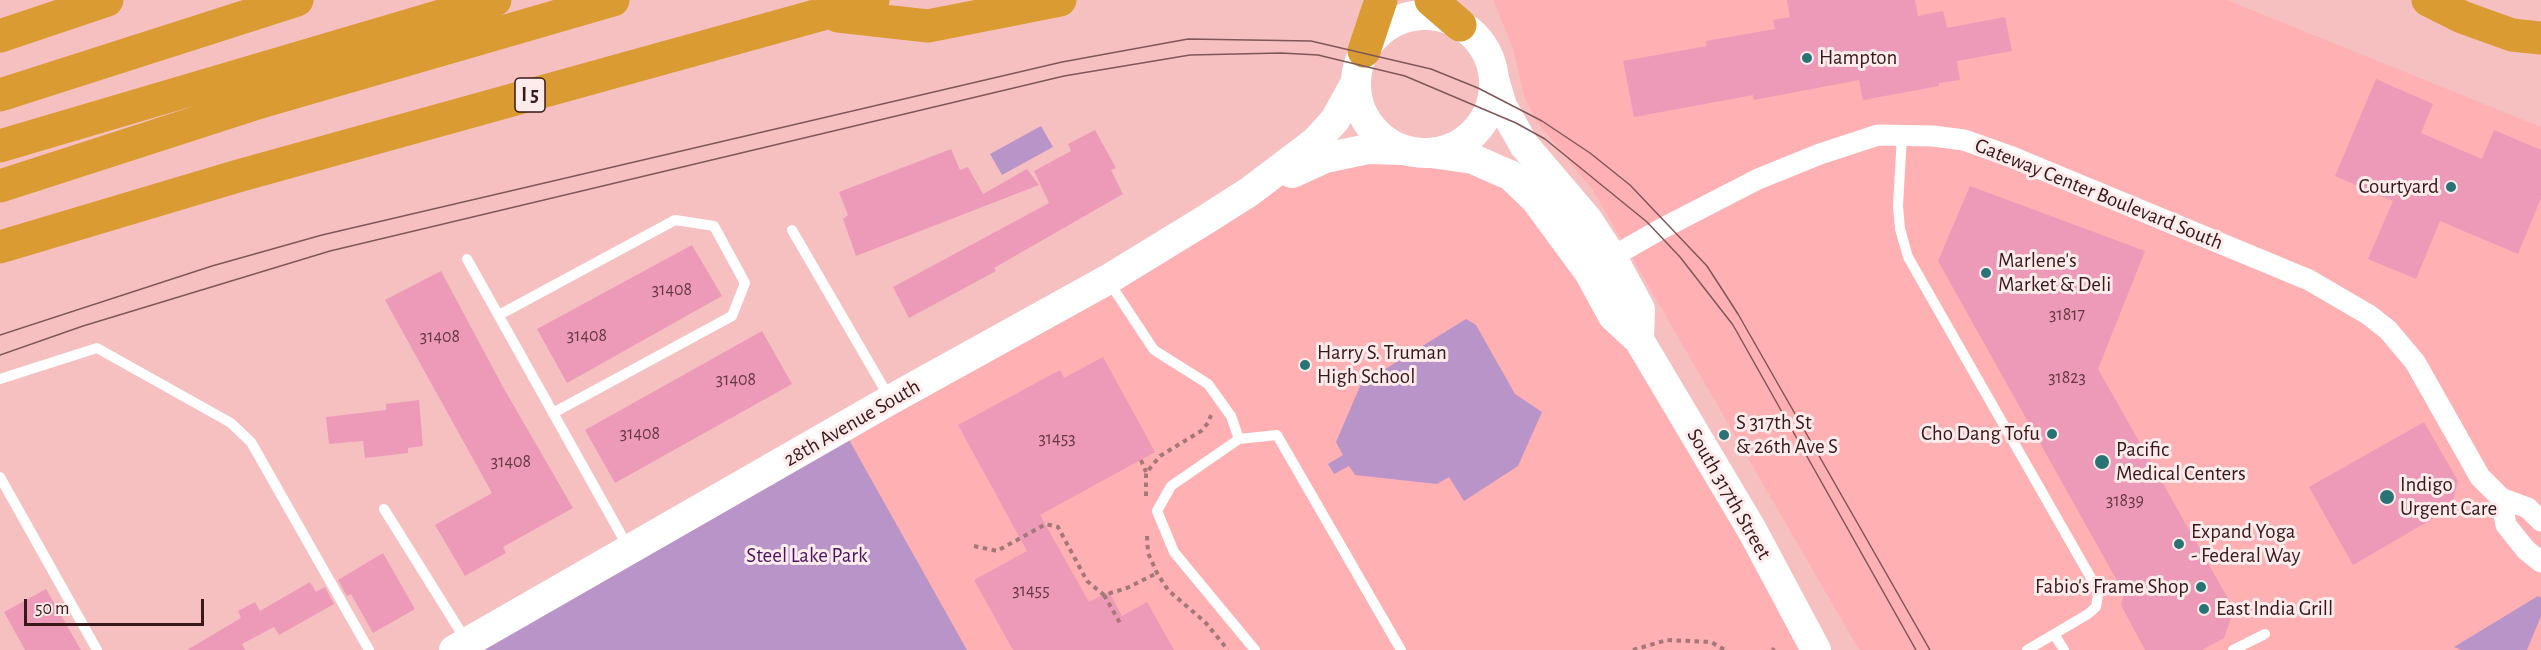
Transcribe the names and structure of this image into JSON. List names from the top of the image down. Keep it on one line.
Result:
{"streets":{"highway":["I 5"],"street":["Gateway Center Boulevard South","28th Avenue South","South 317th Street"]},"crossings":[["28th Avenue South","South 317th Street"]],"parks":["Steel Lake Park"],"places":["Hampton","Courtyard","Marlene's Market & Deli","Harry S. Truman High School","Cho Dang Tofu","S 317th St & 26th Ave S","Pacific Medical Centers","Indigo Urgent Care","Expand Yoga - Federal Way","Fabio's Frame Shop","East India Grill"],"house_numbers":["31408","31817","31408","31408","31823","31408","31408","31453","31408","31839","31455"],"scale_bar":"50 m"}
